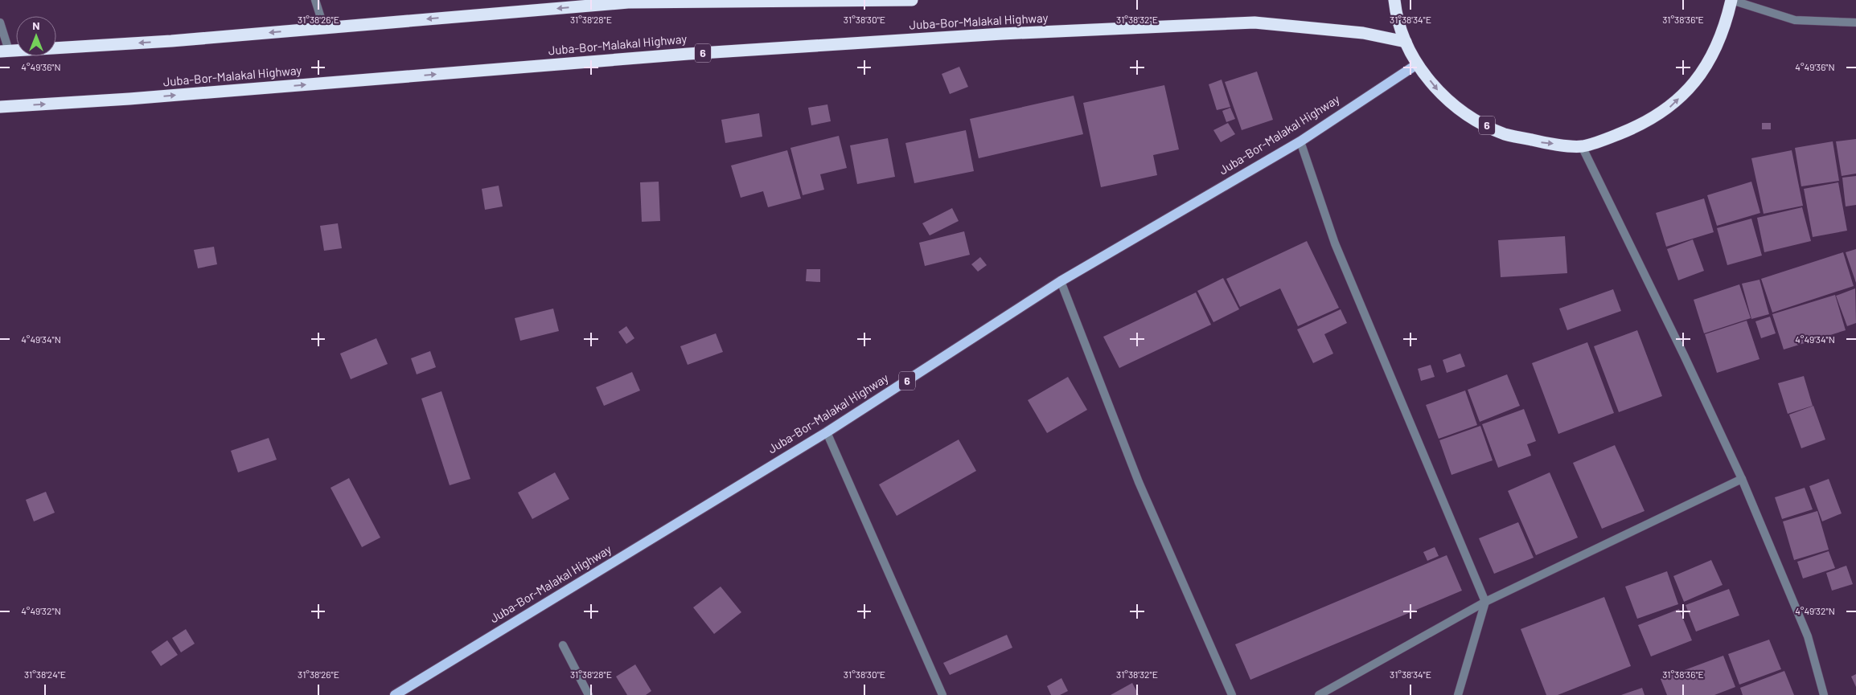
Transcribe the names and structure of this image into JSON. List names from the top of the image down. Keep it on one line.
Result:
{"streets":{"highway":["Juba-Bor-Malakal Highway","6"]},"crossings":[["Juba-Bor-Malakal Highway","6"]],"north":"top","coordinates":["31°38'26\"E","31°38'28\"E","31°38'30\"E","31°38'32\"E","31°38'34\"E","31°38'36\"E","4°49'36\"N","4°49'34\"N","4°49'32\"N","31°38'24\"E"]}
